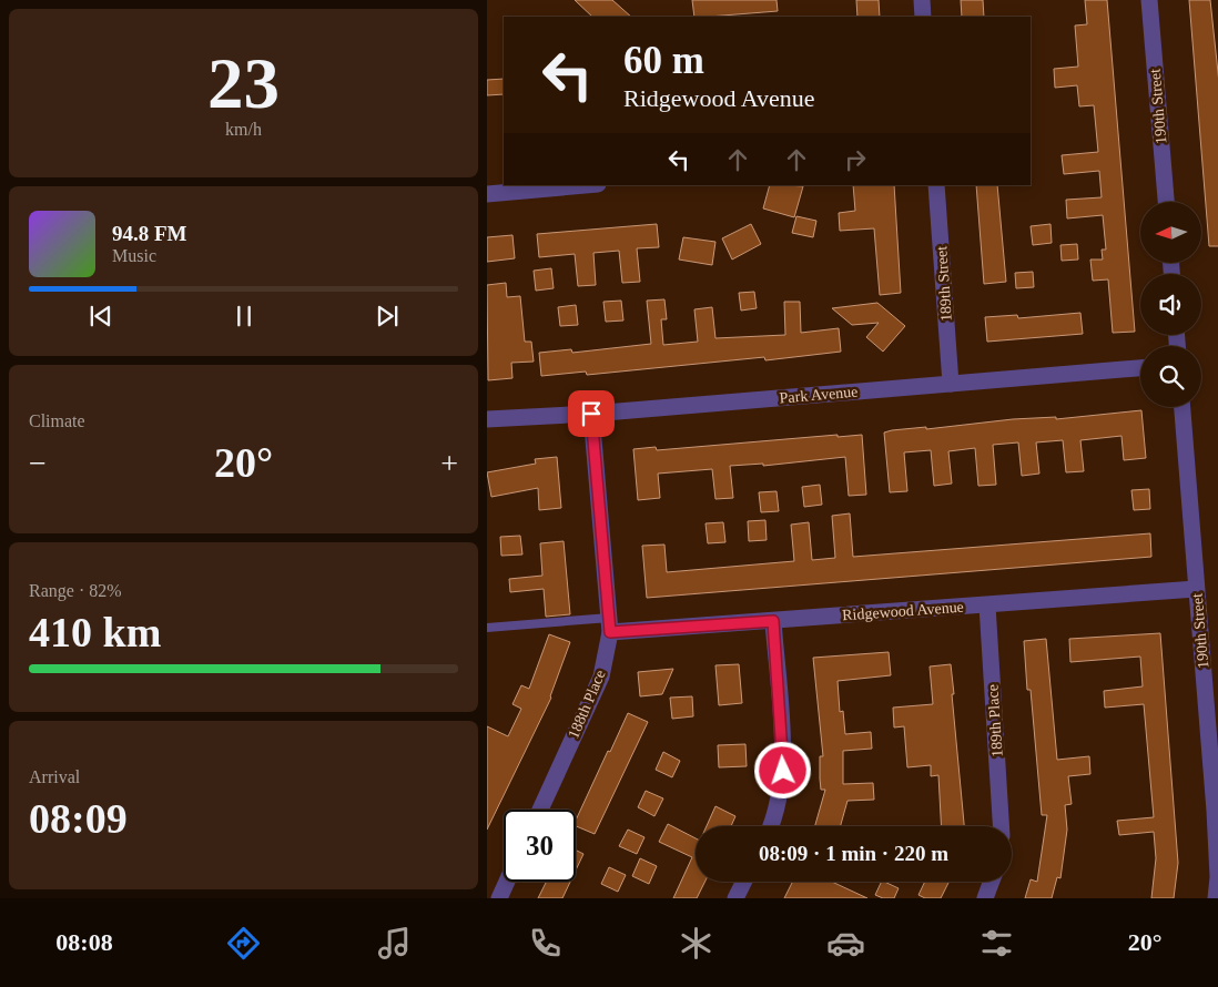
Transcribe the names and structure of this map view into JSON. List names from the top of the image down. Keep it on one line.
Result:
{"streets":{"street":["190th Street","189th Street","Park Avenue","Ridgewood Avenue","188th Place","189th Place"]},"crossings":[["190th Street","Ridgewood Avenue"],["189th Street","Park Avenue"],["Park Avenue","188th Place"],["Ridgewood Avenue","188th Place"],["Ridgewood Avenue","189th Place"]],"north":"left","page":{"tile":[["23","km/h"],"Climate",["Range · 82%","410 km"],["Arrival","08:09"]],"turn":["60 m","Ridgewood Avenue"],"song":["94.8 FM","Music"],"heat":["−","20°","+"],"limit":"30","trip":"08:09 · 1 min · 220 m","tabs":["08:08","20°"]}}
